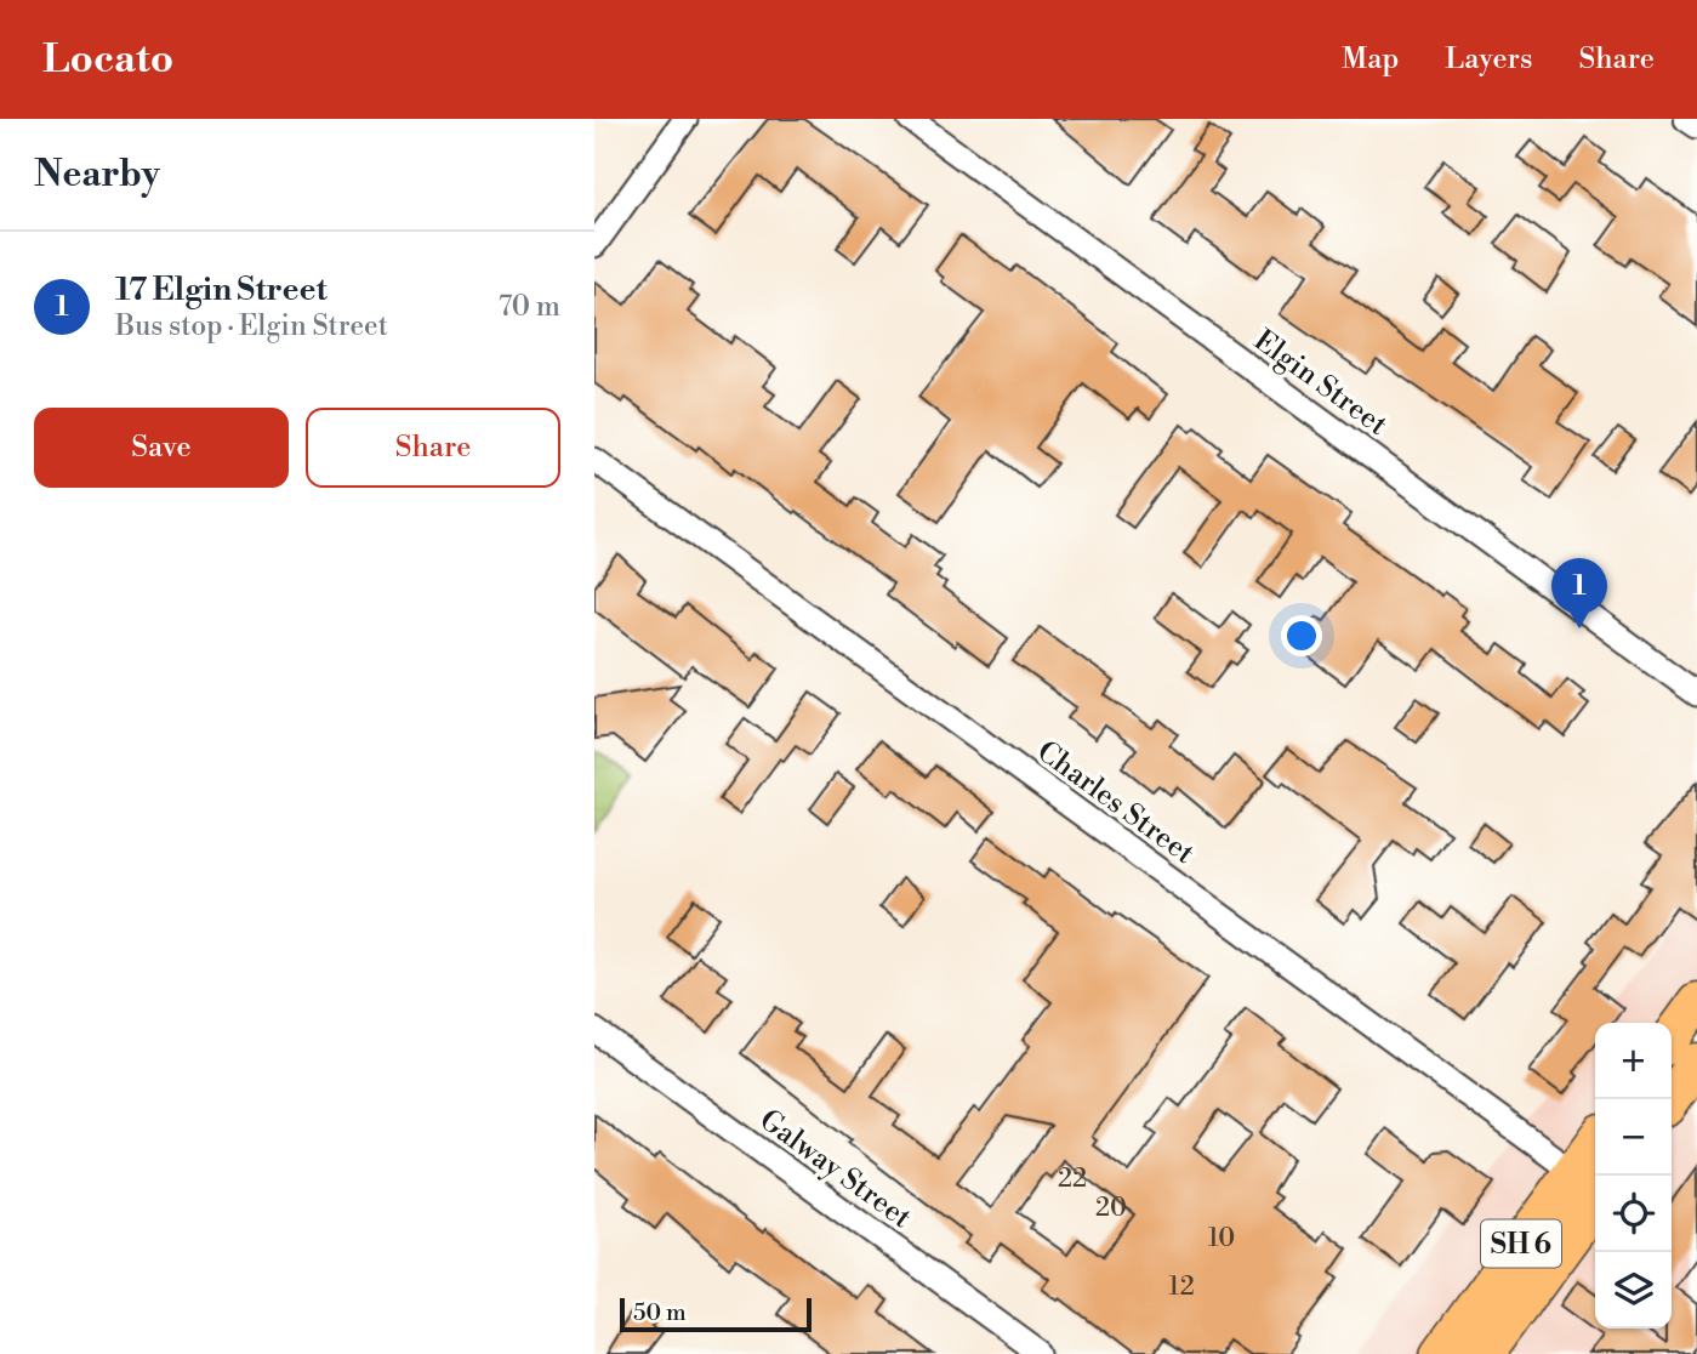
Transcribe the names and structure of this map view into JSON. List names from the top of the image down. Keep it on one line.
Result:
{"streets":{"main road":["SH 6"],"street":["Elgin Street","Charles Street","Galway Street"]},"crossings":[["Charles Street","SH 6"]],"house_numbers":["22","20","10","12"],"scale_bar":"50 m","page":{"header":"Locato","nav":["Map","Layers","Share"],"heading":"Nearby","list":[{"mark":"1","name":"17 Elgin Street","note":"Bus stop · Elgin Street","value":"70 m"}],"buttons":["Save","Share"],"pins":"1","map_buttons":["+","−"],"scale":"50 m"}}
